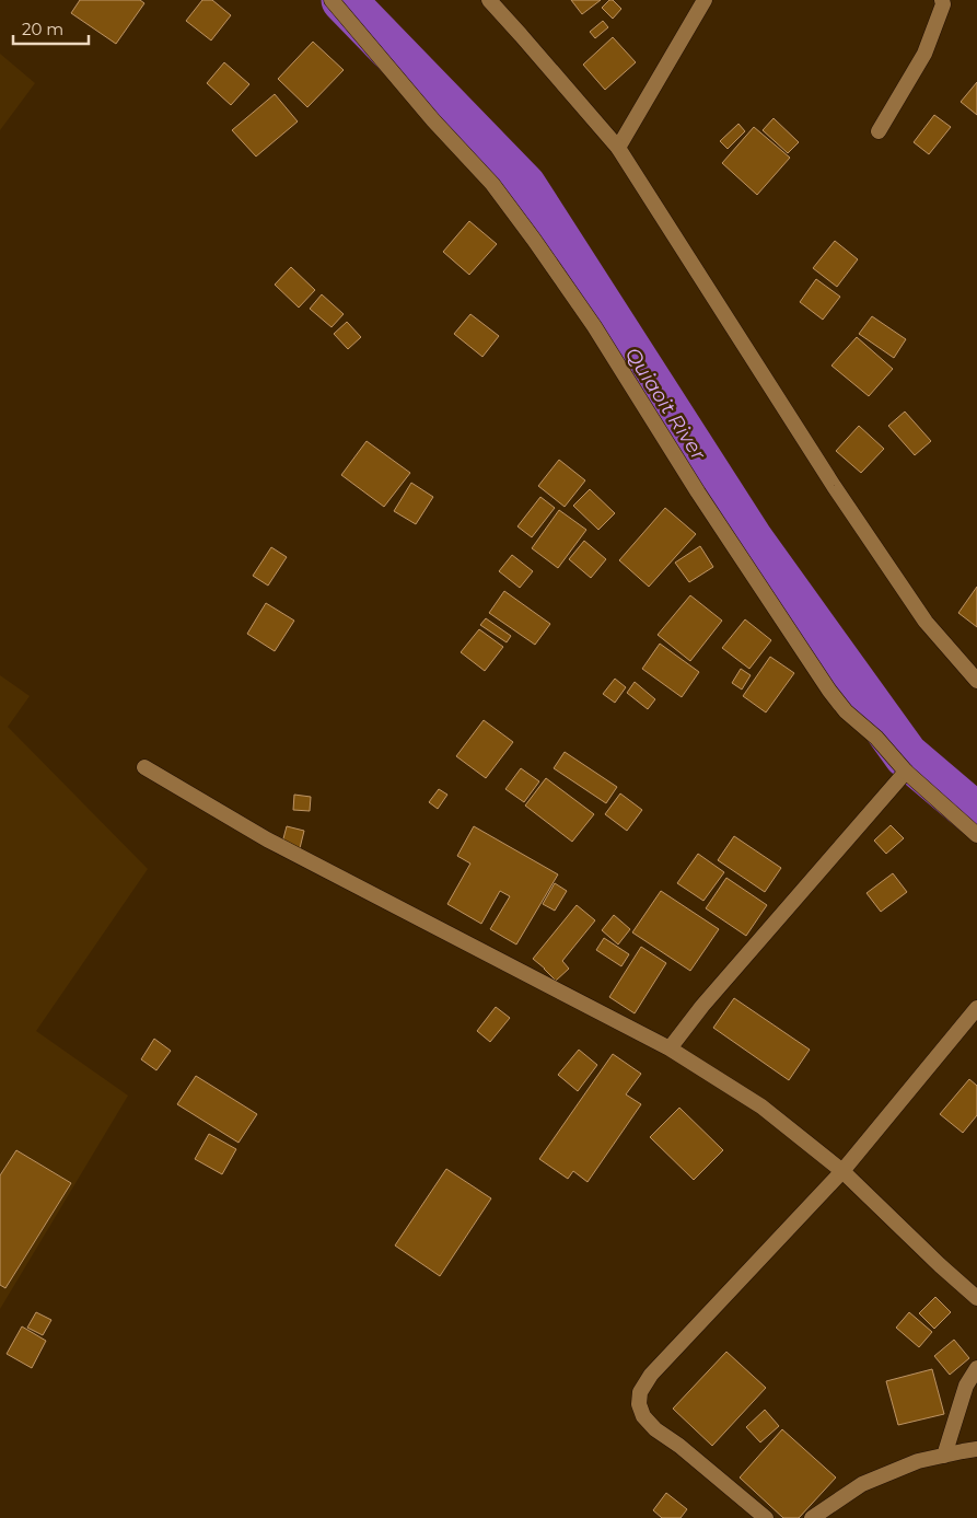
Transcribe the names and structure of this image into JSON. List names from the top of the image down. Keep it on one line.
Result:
{"water":["Quiaoit River"],"scale_bar":"20 m"}
